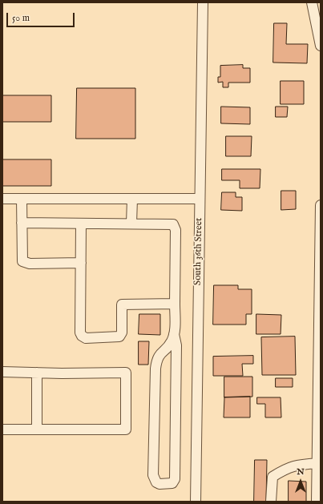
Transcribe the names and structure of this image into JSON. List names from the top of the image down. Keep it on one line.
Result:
{"streets":{"street":["South 36th Street"]},"scale_bar":"50 m","north":"top"}
